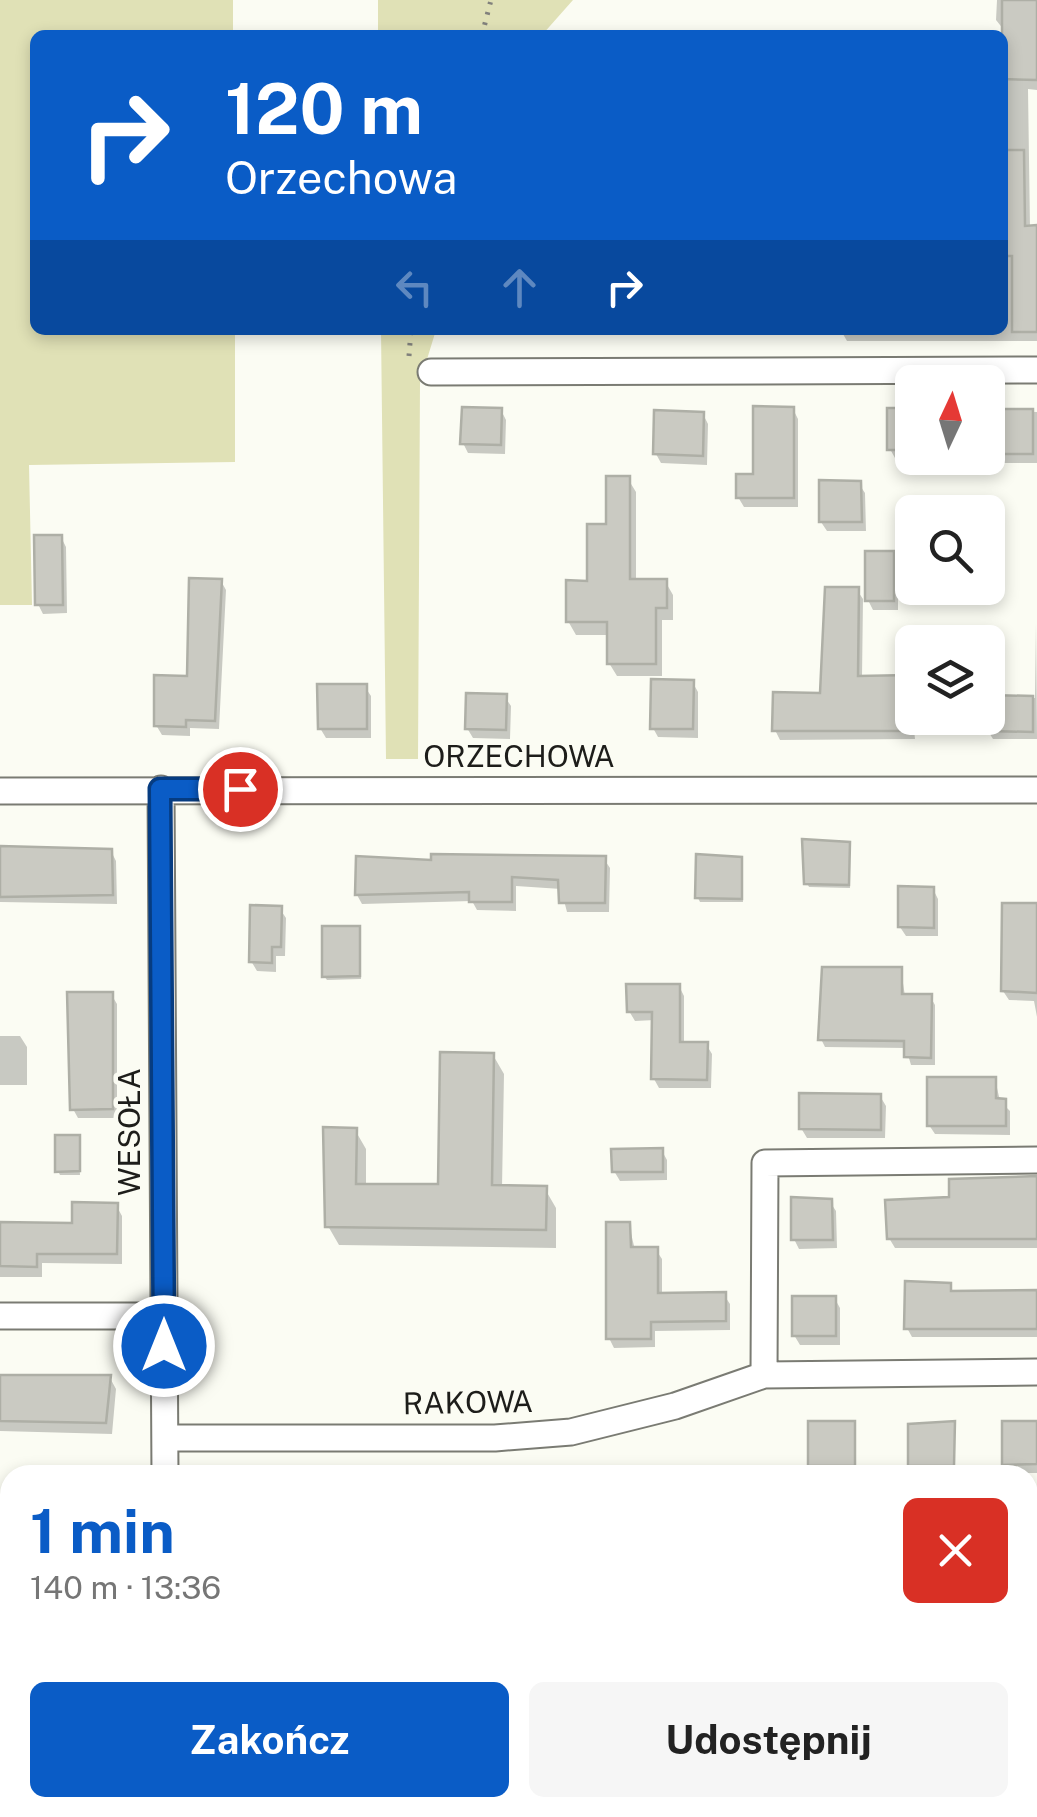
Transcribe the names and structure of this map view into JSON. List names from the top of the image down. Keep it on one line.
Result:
{"streets":{"street":["ORZECHOWA","WESOŁA","RAKOWA"]},"crossings":[["ORZECHOWA","WESOŁA"],["WESOŁA","RAKOWA"]],"north":"top","page":{"turn":["120 m","Orzechowa"],"heading":["1 min","140 m · 13:36"],"buttons":["Zakończ","Udostępnij"]}}
